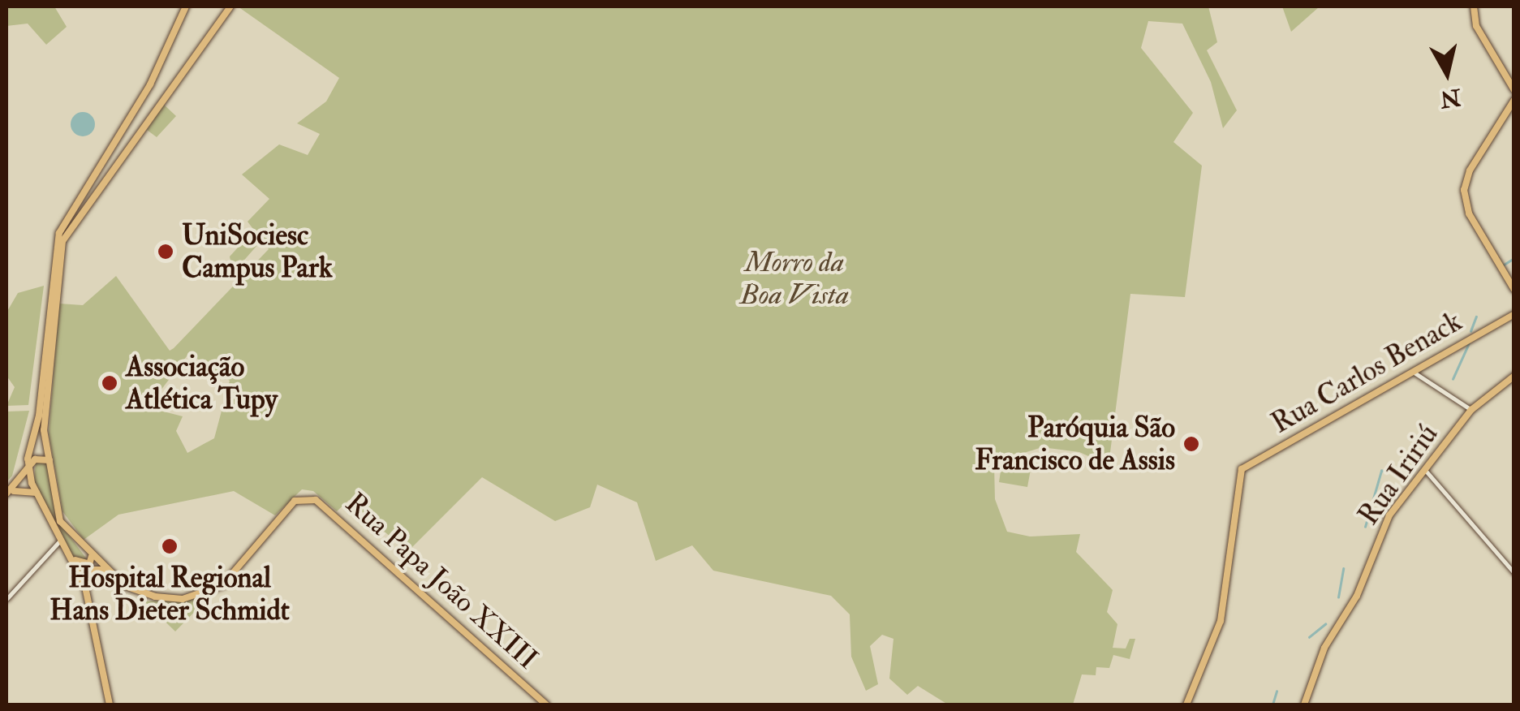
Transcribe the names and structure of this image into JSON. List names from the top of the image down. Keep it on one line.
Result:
{"streets":{"main road":["Rua Carlos Benack","Rua Iririú","Rua Papa João XXIII"]},"parks":["Morro da Boa Vista"],"places":["UniSociesc Campus Park","Associação Atlética Tupy","Paróquia São Francisco de Assis","Hospital Regional Hans Dieter Schmidt"],"north":"bottom"}
